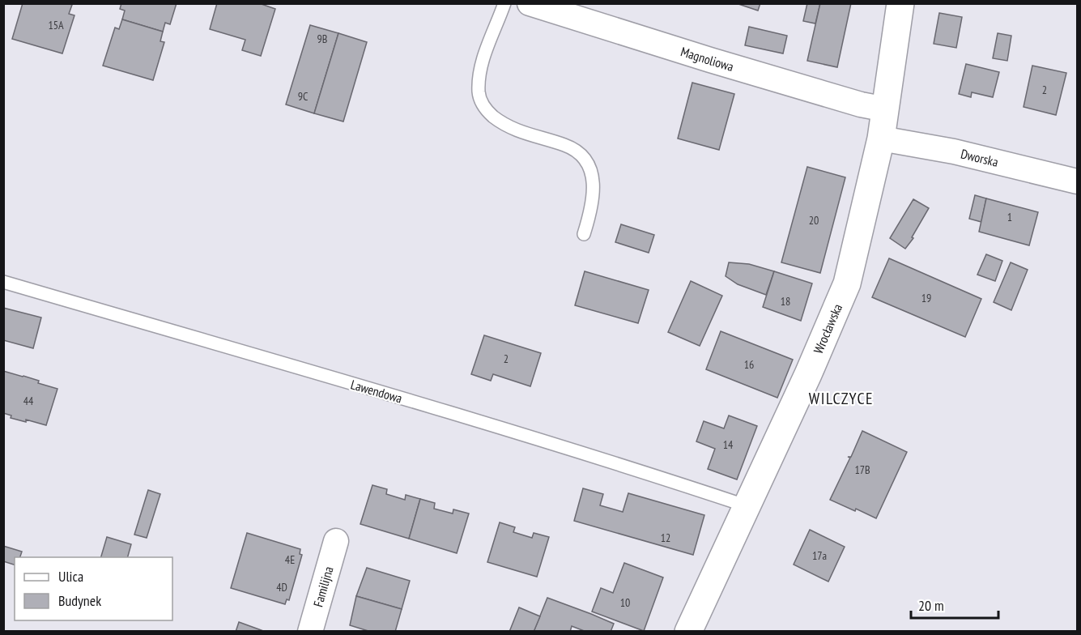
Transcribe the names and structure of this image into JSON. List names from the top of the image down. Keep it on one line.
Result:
{"streets":{"street":["Magnoliowa","Dworska","Wrocławska","Familijna"],"lane":["Lawendowa"]},"crossings":[["Magnoliowa","Wrocławska"],["Dworska","Wrocławska"],["Wrocławska","Lawendowa"]],"districts":["WILCZYCE"],"house_numbers":["15A","9B","2","9C","1","20","19","18","2","16","44","14","17B","12","17a","4E","4D","10"],"legend":["Ulica","Budynek"],"scale_bar":"20 m"}
